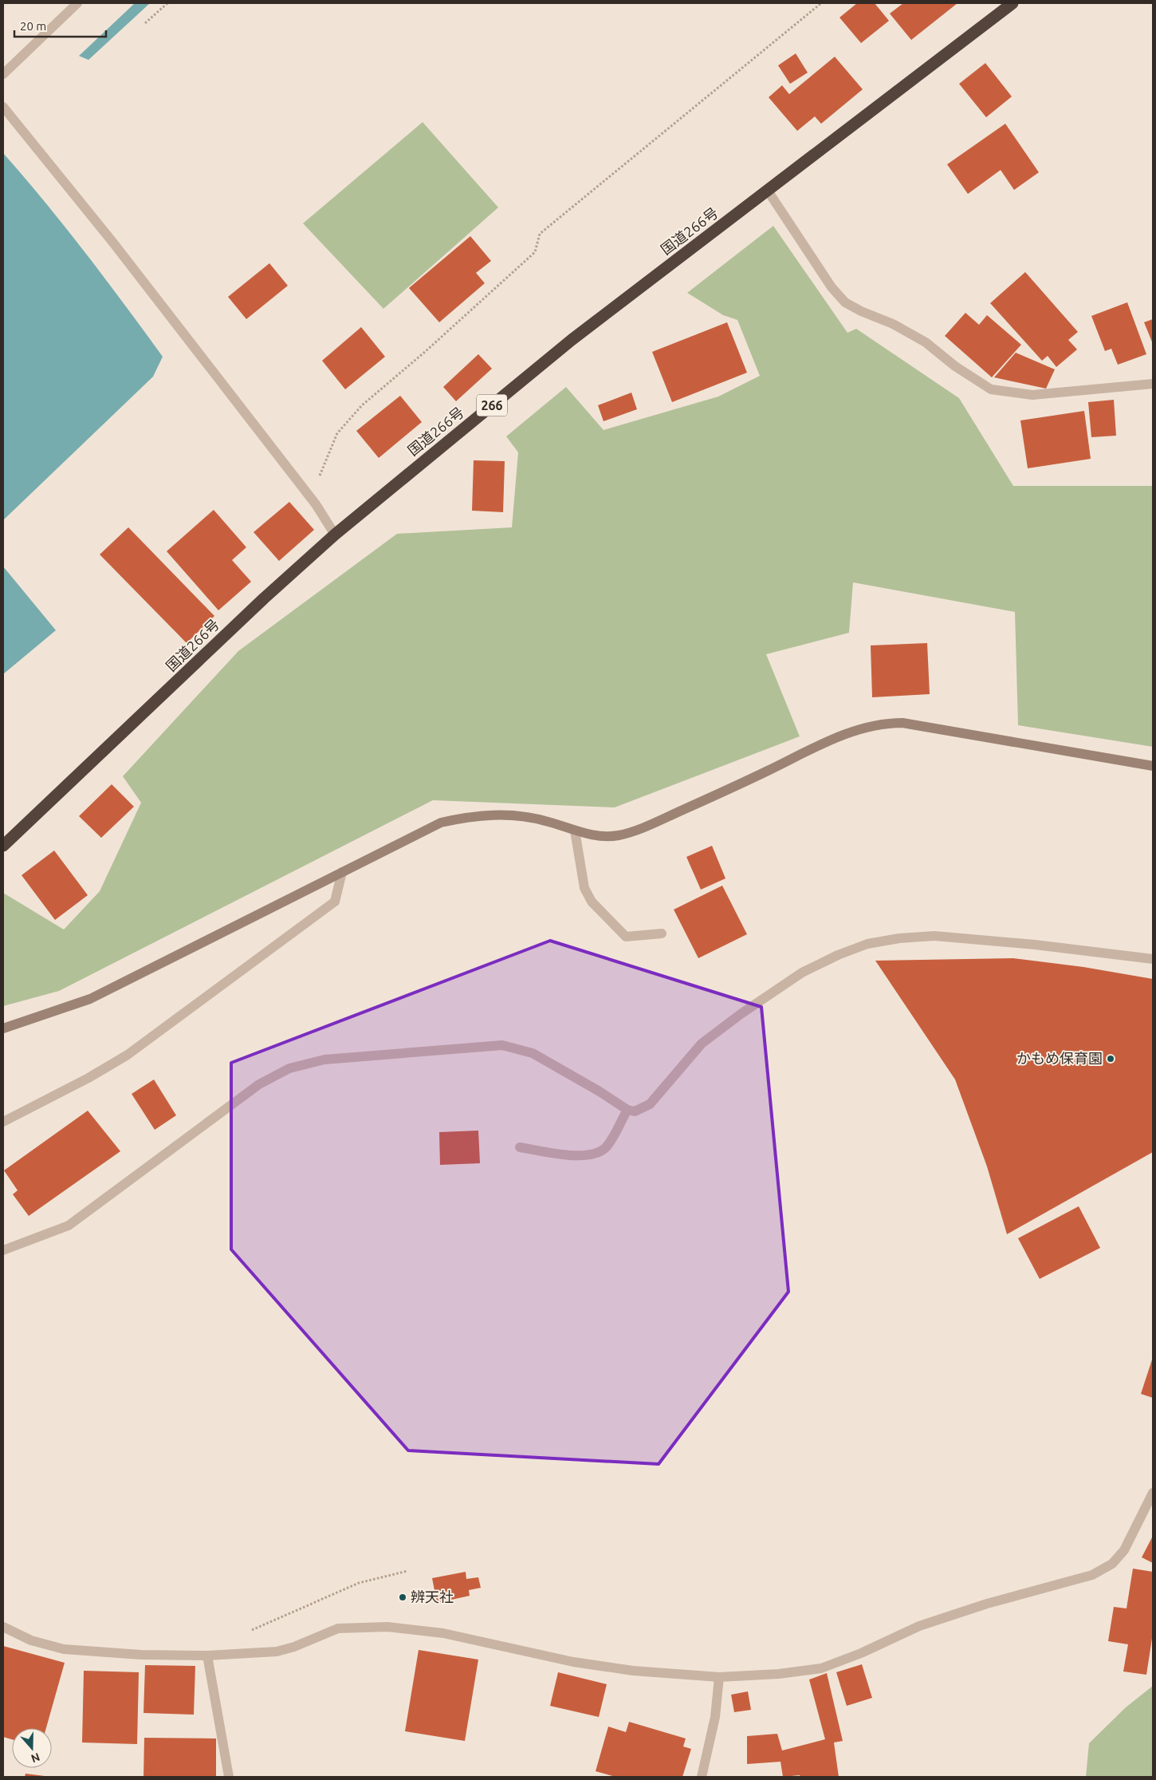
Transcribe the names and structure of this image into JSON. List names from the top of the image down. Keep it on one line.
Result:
{"streets":{"highway":["国道266号","266"]},"places":["かもめ保育園","辨天社"],"scale_bar":"20 m","north":"bottom"}
